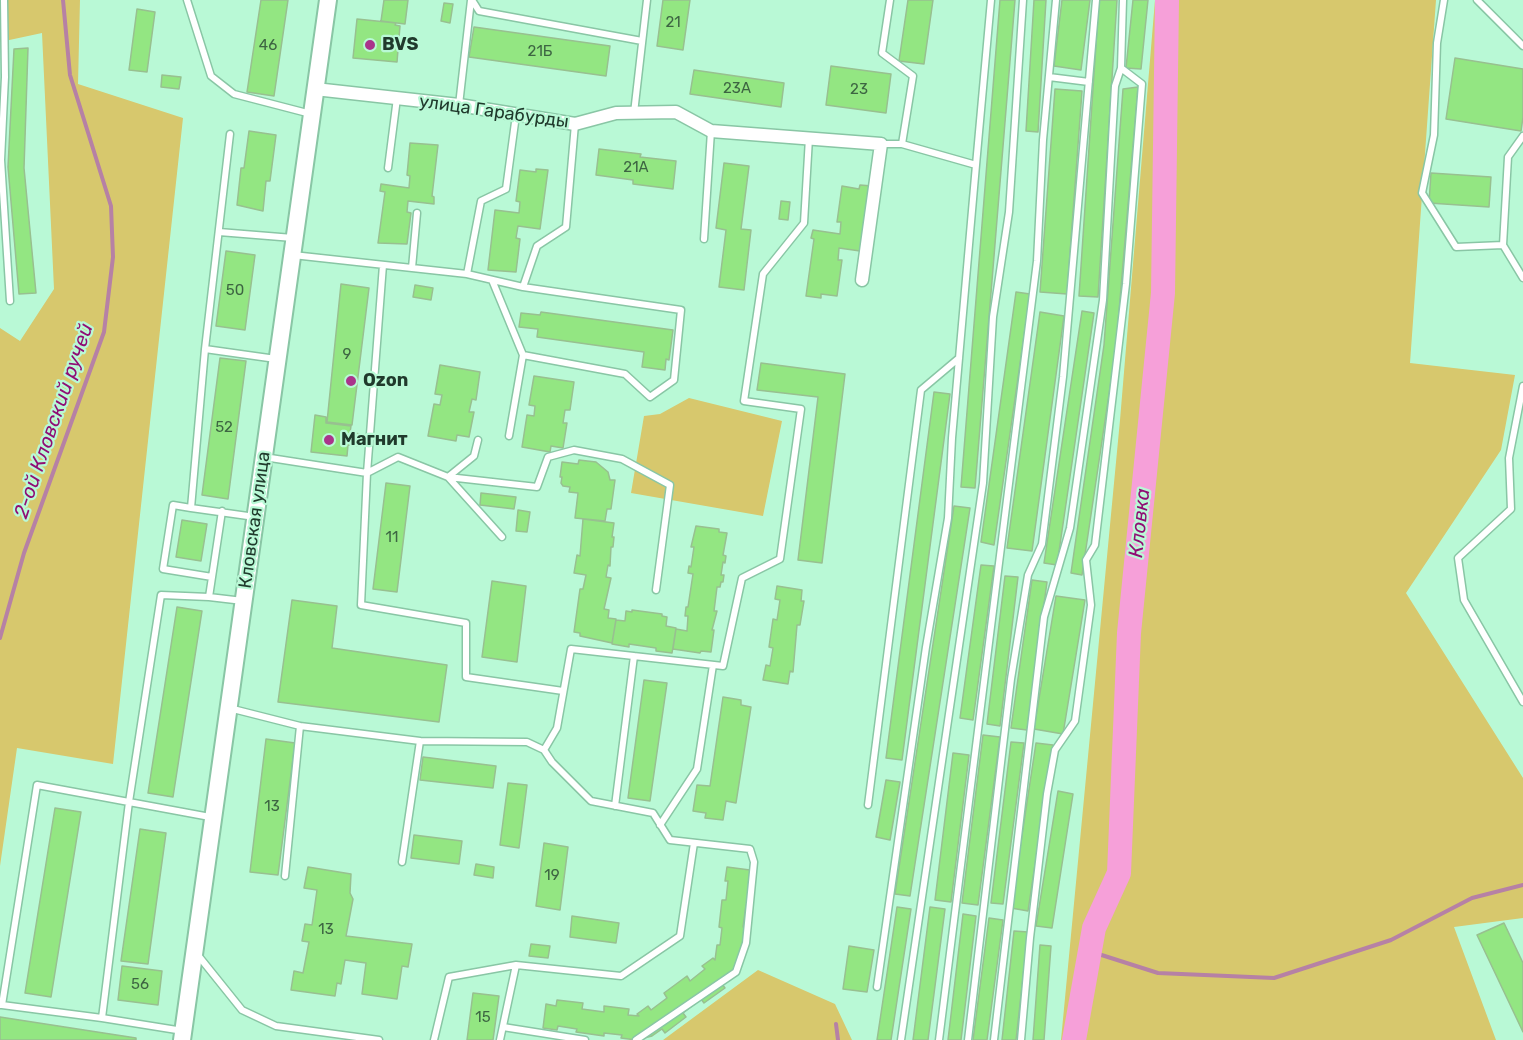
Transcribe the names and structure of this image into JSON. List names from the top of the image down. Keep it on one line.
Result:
{"streets":{"street":["улица Гарабурды","Кловская улица"]},"crossings":[["улица Гарабурды","Кловская улица"]],"water":["2-ой Кловский ручей","Кловка"],"places":["BVS","Ozon","Магнит"],"house_numbers":["21","46","21Б","23А","23","21А","50","9","52","11","13","19","13","56","15"]}
